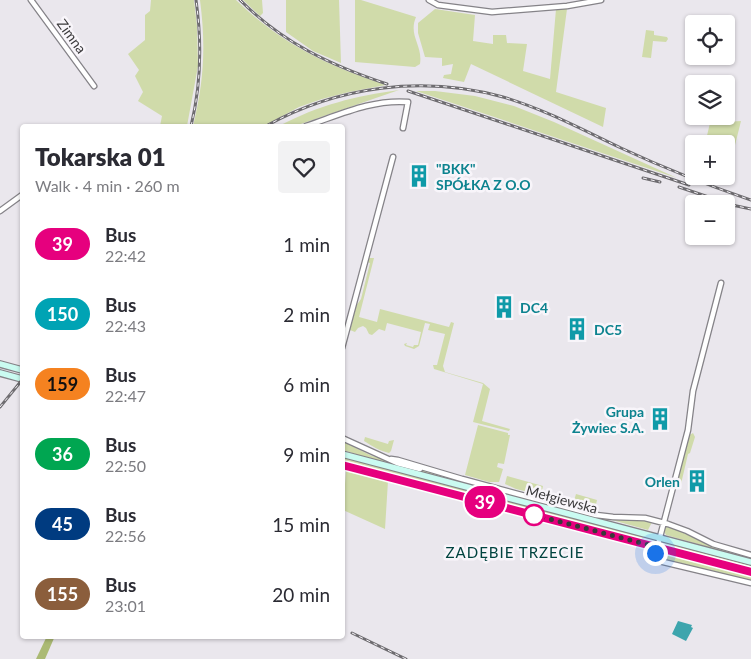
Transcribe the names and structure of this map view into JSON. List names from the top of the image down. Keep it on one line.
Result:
{"streets":{"main road":["Mełgiewska"],"street":["Zimna"]},"districts":["ZADĘBIE TRZECIE"],"places":{"building":["\"BKK\" SPÓŁKA Z O.O","DC4","DC5","Grupa Żywiec S.A.","Orlen"]},"lines":["bus line 39"],"page":{"on_map":"39","map_buttons":["+","−"],"heading":["Tokarska 01","Walk · 4 min · 260 m"],"list":[{"mark":"39","name":"Bus","note":"22:42","value":"1 min"},{"mark":"150","name":"Bus","note":"22:43","value":"2 min"},{"mark":"159","name":"Bus","note":"22:47","value":"6 min"},{"mark":"36","name":"Bus","note":"22:50","value":"9 min"},{"mark":"45","name":"Bus","note":"22:56","value":"15 min"},{"mark":"155","name":"Bus","note":"23:01","value":"20 min"}]}}
